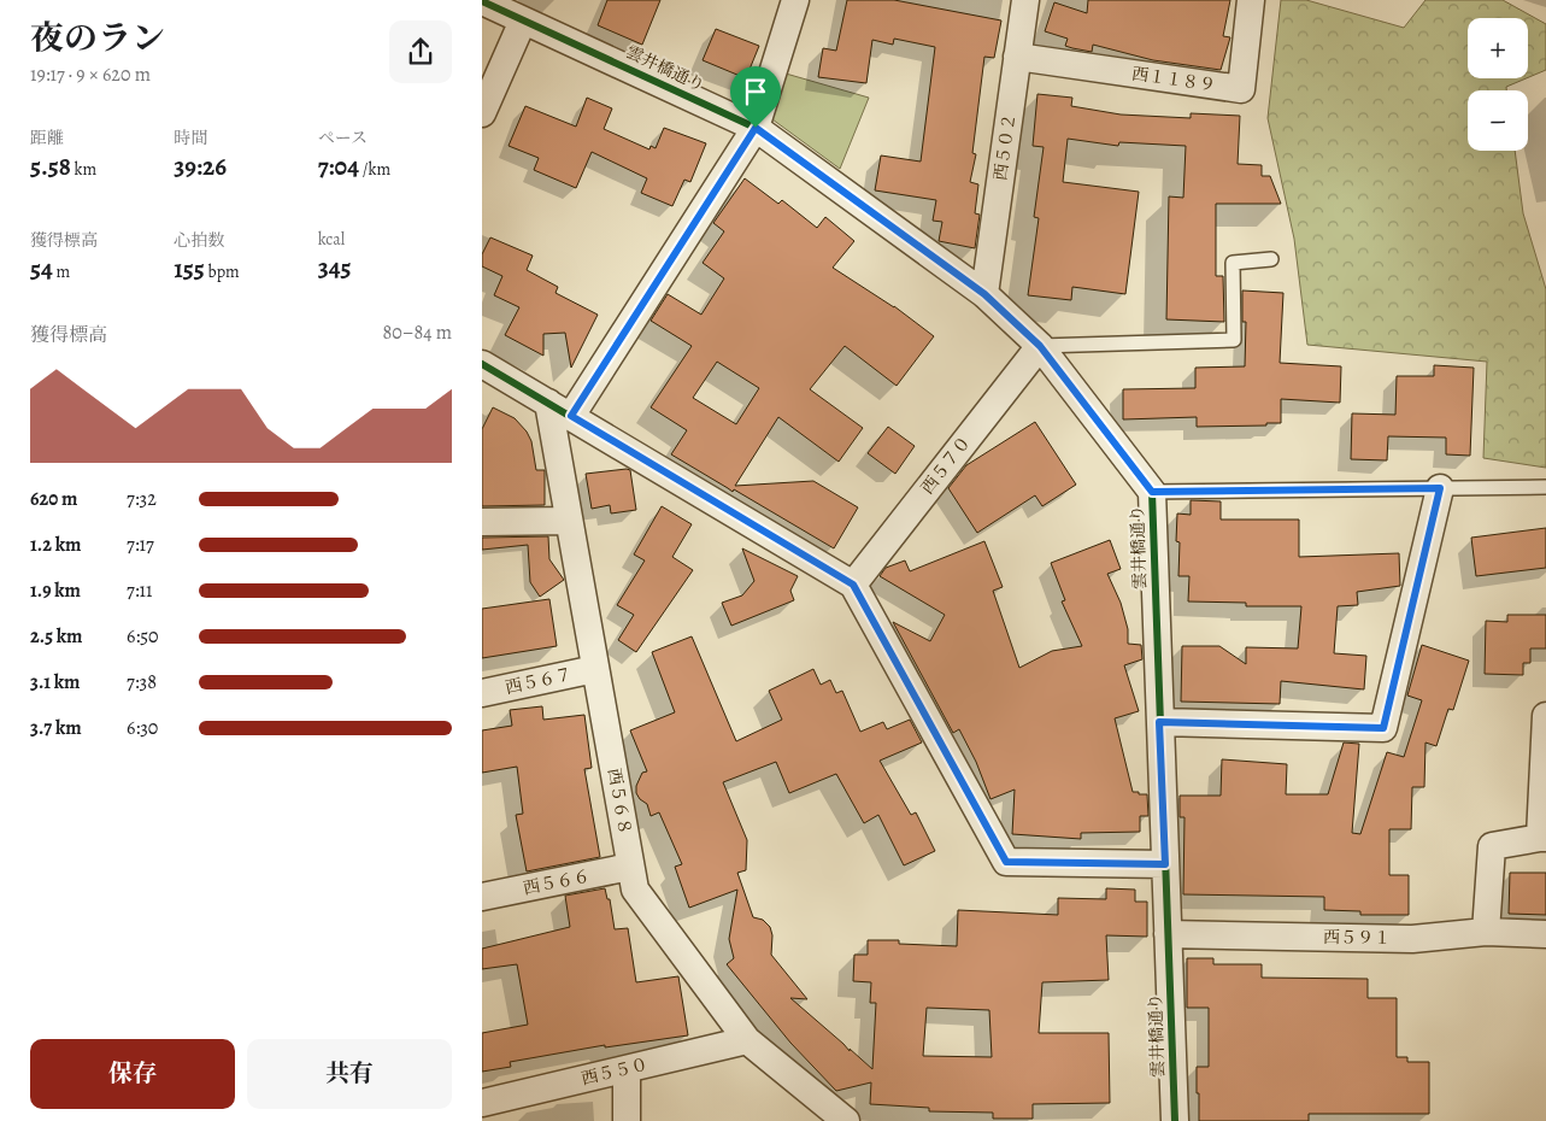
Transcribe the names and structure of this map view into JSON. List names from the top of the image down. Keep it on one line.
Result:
{"streets":{"street":["雲井橋通り","西１１８９","西５０２","西５７０","西５６７","西５６８","西５６６","西５９１","西５５０"]},"crossings":[["雲井橋通り","西５０２"],["雲井橋通り","西５７０"],["雲井橋通り","西５９１"],["西１１８９","西５０２"],["西５６７","西５６８"],["西５６８","西５６６"],["西５６８","西５５０"]],"page":{"heading":["夜のラン","19:17 · 9 × 620 m"],"map_buttons":["+","−"],"stats":[["距離","5.58 km"],["時間","39:26"],["ペース","7:04 /km"],["獲得標高","54 m"],["心拍数","155 bpm"],["kcal","345"]],"chart":["獲得標高","80–84 m"],"list":[{"name":"620 m","note":"7:32"},{"name":"1.2 km","note":"7:17"},{"name":"1.9 km","note":"7:11"},{"name":"2.5 km","note":"6:50"},{"name":"3.1 km","note":"7:38"},{"name":"3.7 km","note":"6:30"}],"buttons":["保存","共有"]}}
